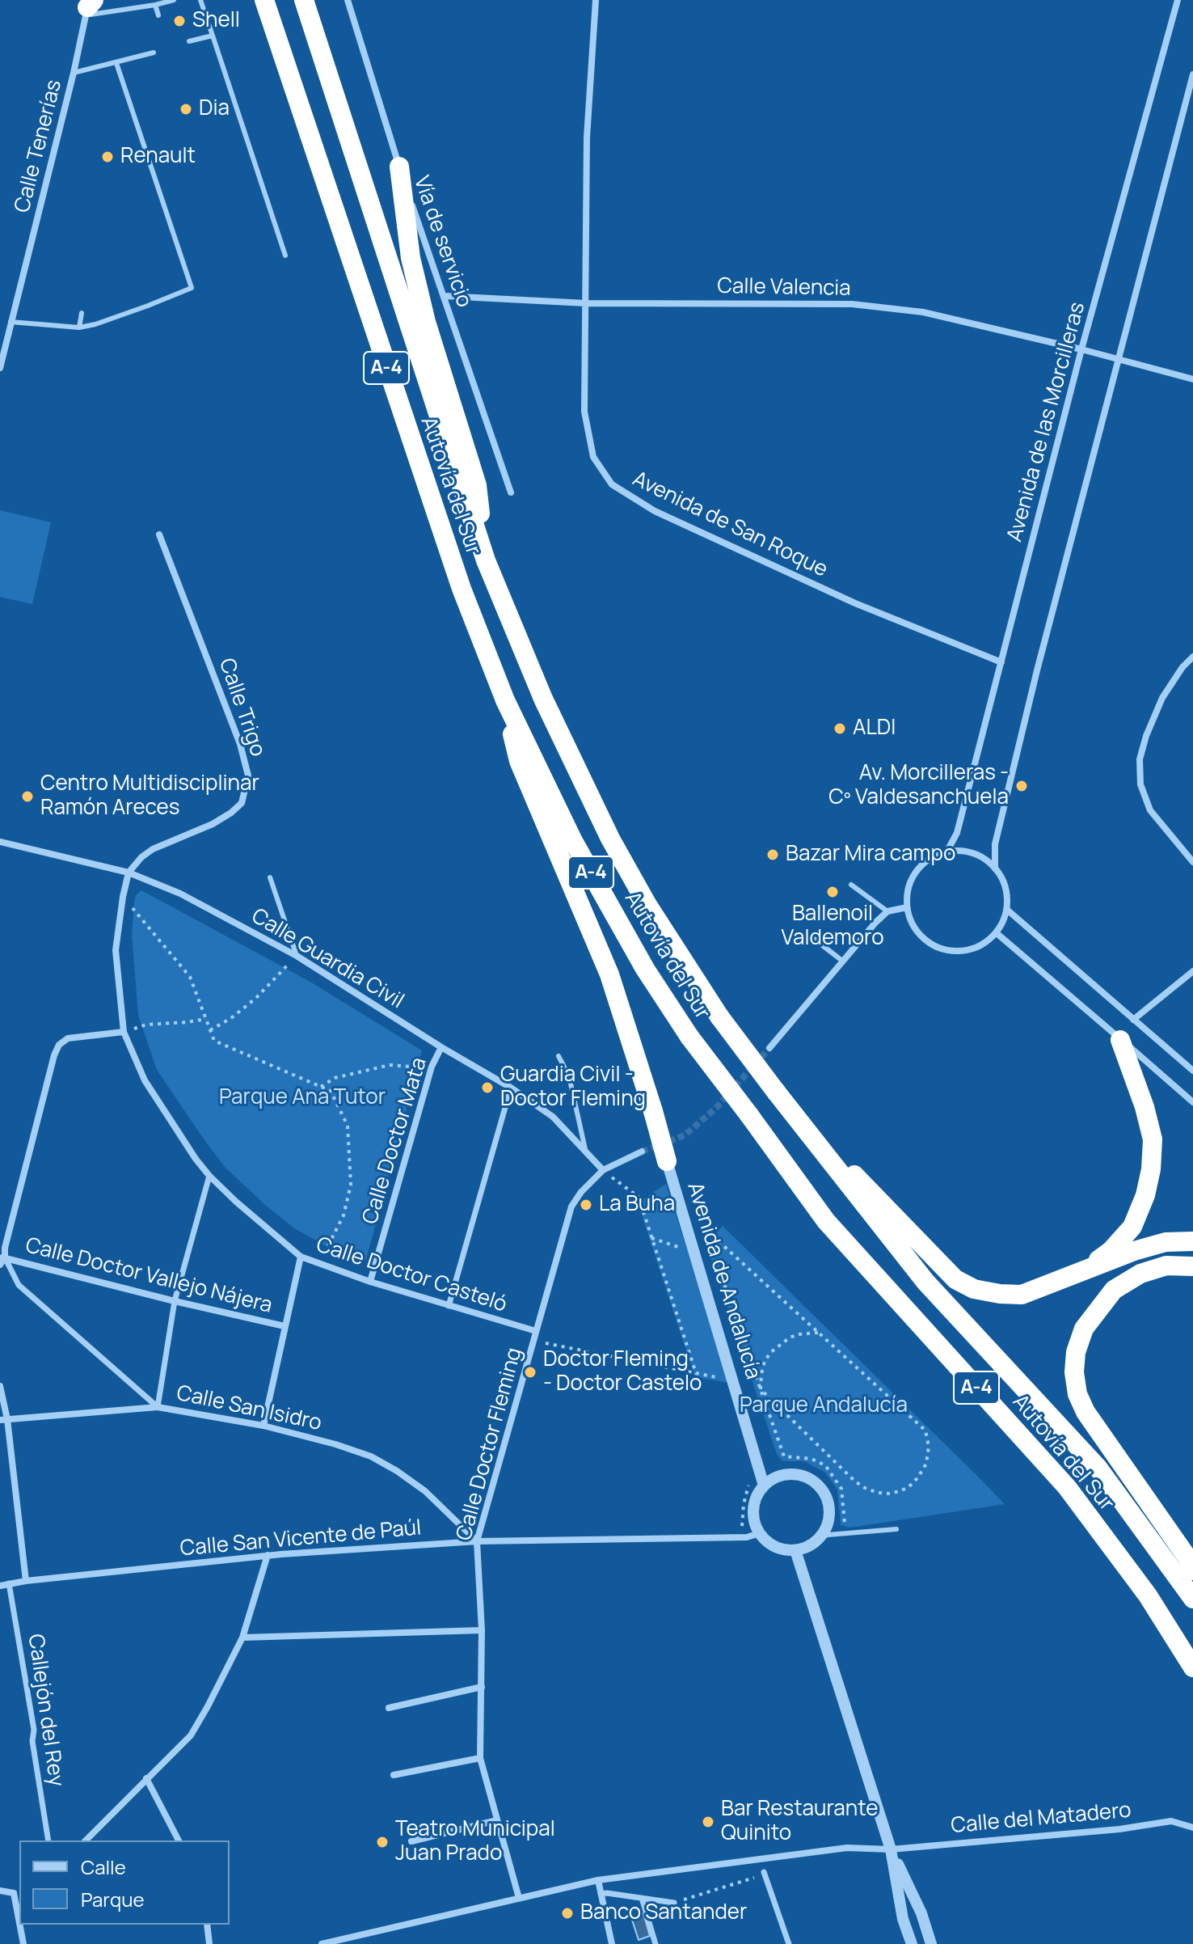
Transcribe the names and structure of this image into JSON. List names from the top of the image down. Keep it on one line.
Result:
{"streets":{"highway":["A-4","Autovía del Sur"],"street":["Calle Tenerías","Vía de servicio","Calle Valencia","Avenida de las Morcilleras","Avenida de San Roque","Calle Trigo","Calle Guardia Civil","Calle Doctor Mata","Calle Doctor Casteló","Calle Doctor Vallejo Nájera","Avenida de Andalucía","Calle San Isidro","Calle Doctor Fleming","Calle San Vicente de Paúl","Callejón del Rey","Calle del Matadero"]},"crossings":[["Vía de servicio","Calle Valencia"],["Calle Valencia","Avenida de las Morcilleras"],["Calle Valencia","Avenida de San Roque"],["Avenida de las Morcilleras","Avenida de San Roque"],["Calle Trigo","Calle Guardia Civil"],["Calle Trigo","Calle Doctor Casteló"],["Calle Guardia Civil","Calle Doctor Mata"],["Calle Guardia Civil","Calle Doctor Casteló"],["Calle Guardia Civil","Calle Doctor Fleming"],["Calle Doctor Mata","Calle Doctor Casteló"],["Calle Doctor Casteló","Calle Doctor Vallejo Nájera"],["Calle Doctor Casteló","Calle Doctor Fleming"],["Calle Doctor Vallejo Nájera","Calle San Isidro"],["Avenida de Andalucía","Calle San Vicente de Paúl"],["Calle San Isidro","Calle Doctor Fleming"],["Calle San Isidro","Calle San Vicente de Paúl"],["Calle Doctor Fleming","Calle San Vicente de Paúl"],["Calle Doctor Fleming","Calle del Matadero"],["Calle San Vicente de Paúl","Callejón del Rey"]],"parks":["Parque Ana Tutor","Parque Andalucía"],"places":["Shell","Dia","Renault","ALDI","Av. Morcilleras - Cº Valdesanchuela","Centro Multidisciplinar Ramón Areces","Bazar Mira campo","Ballenoil Valdemoro","Guardia Civil - Doctor Fleming","La Buha","Doctor Fleming - Doctor Castelo","Bar Restaurante Quinito","Teatro Municipal Juan Prado","Banco Santander"],"legend":["Calle","Parque"]}
